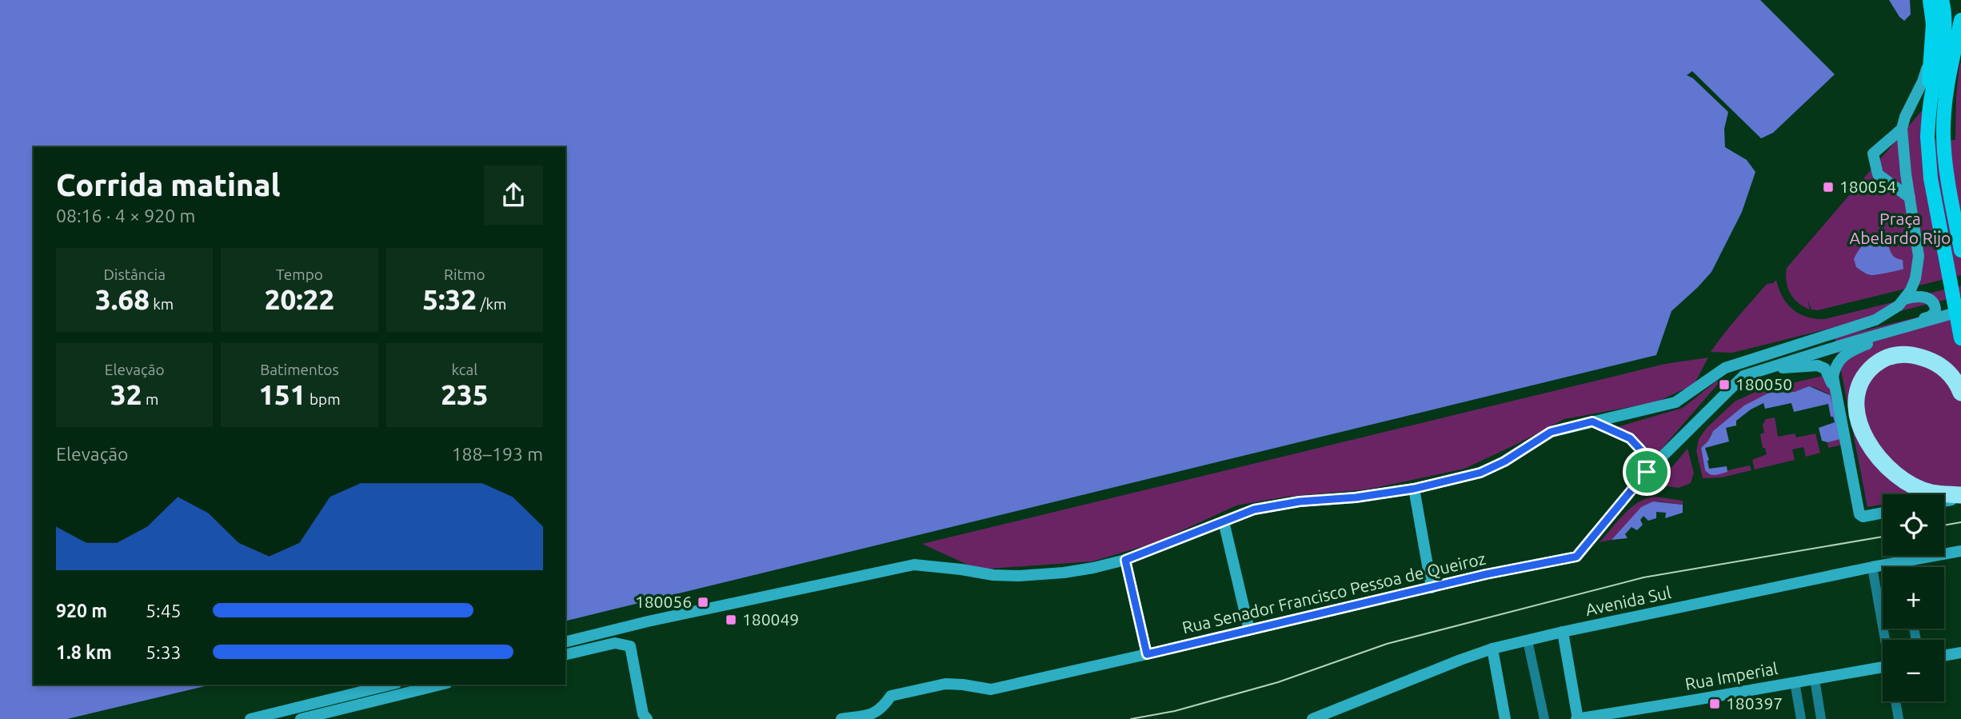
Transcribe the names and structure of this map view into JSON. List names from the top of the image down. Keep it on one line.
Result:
{"streets":{"main road":["Rua Senador Francisco Pessoa de Queiroz","Avenida Sul","Rua Imperial"]},"parks":["Praça Abelardo Rijo"],"places":{"transit":["180054","180050","180056","180049","180397"]},"page":{"heading":["Corrida matinal","08:16 · 4 × 920 m"],"stats":[["Distância","3.68 km"],["Tempo","20:22"],["Ritmo","5:32 /km"],["Elevação","32 m"],["Batimentos","151 bpm"],["kcal","235"]],"chart":["Elevação","188–193 m"],"map_buttons":["+","−"],"list":[{"name":"920 m","note":"5:45"},{"name":"1.8 km","note":"5:33"}]}}
